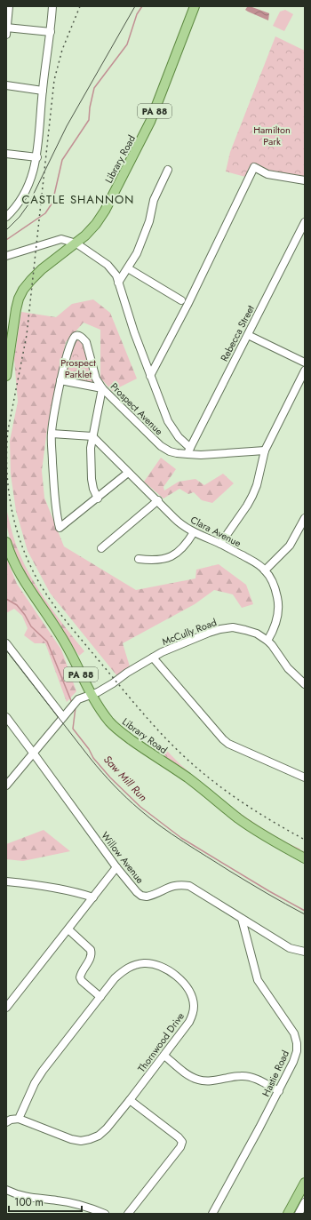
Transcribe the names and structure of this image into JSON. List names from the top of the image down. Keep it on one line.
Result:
{"streets":{"main road":["PA 88","Library Road"],"street":["Rebecca Street","Prospect Avenue","Clara Avenue","McCully Road","Willow Avenue","Thornwood Drive","Hastie Road"]},"crossings":[["Library Road","McCully Road"],["Rebecca Street","Prospect Avenue"],["Clara Avenue","McCully Road"],["Willow Avenue","Hastie Road"]],"districts":["CASTLE SHANNON"],"water":["Saw Mill Run"],"parks":["Hamilton Park","Prospect Parklet"],"scale_bar":"100 m"}
